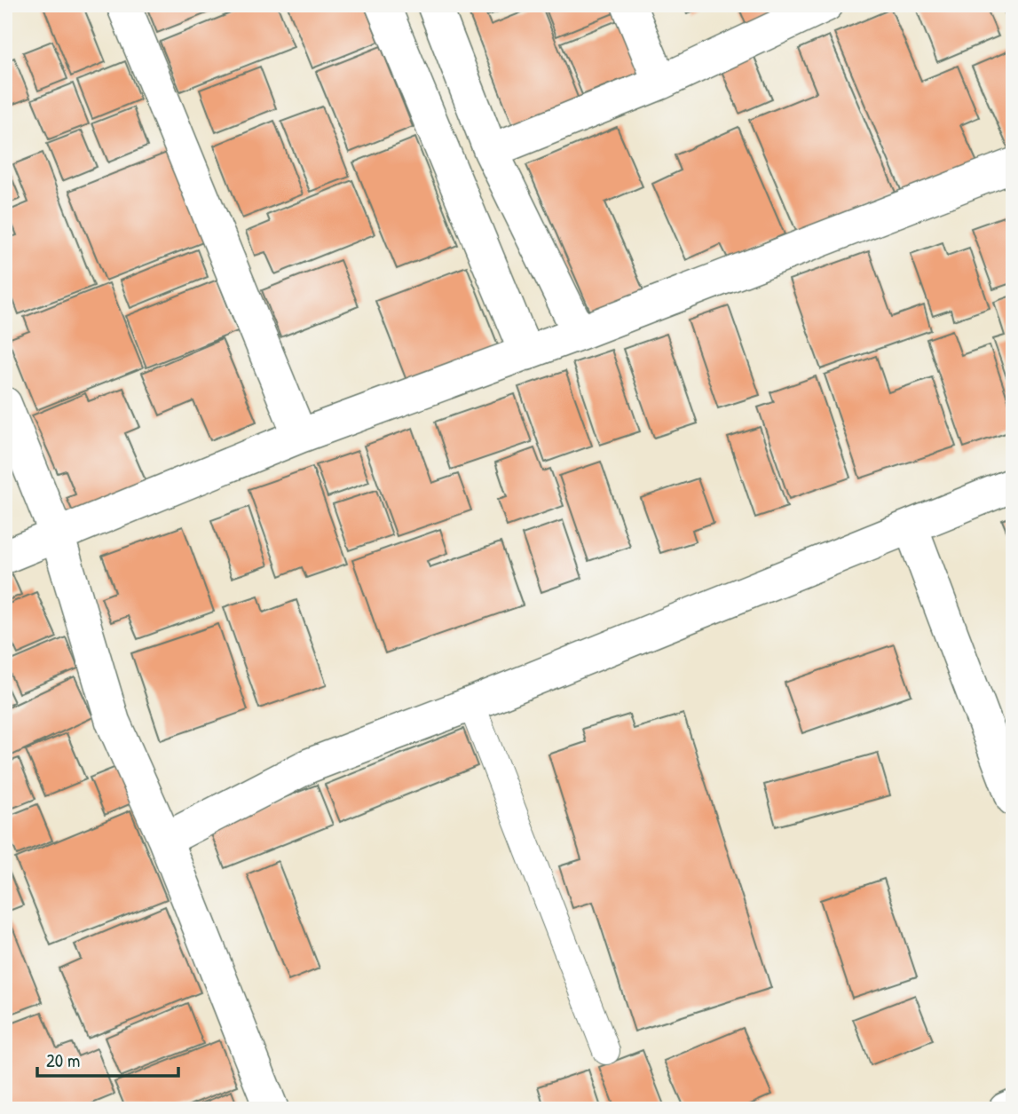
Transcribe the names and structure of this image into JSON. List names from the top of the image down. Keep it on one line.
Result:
{"scale_bar":"20 m"}
